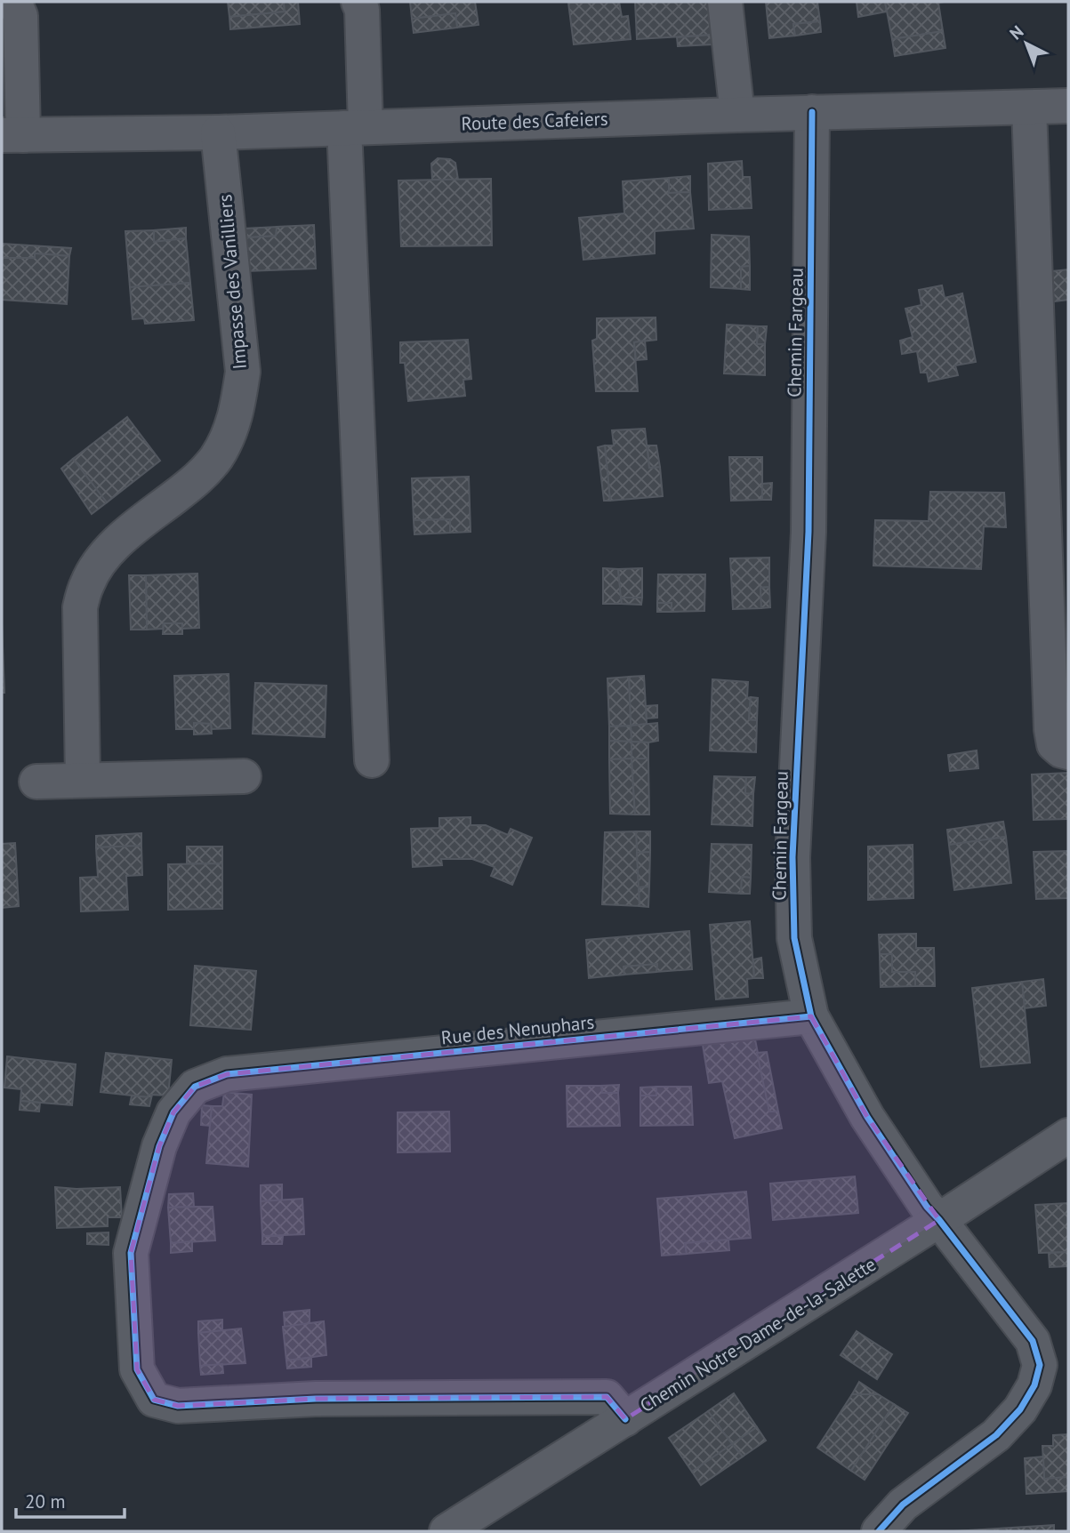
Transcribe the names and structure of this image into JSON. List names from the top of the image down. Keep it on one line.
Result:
{"streets":{"street":["Route des Cafeiers","Impasse des Vanilliers","Chemin Fargeau","Rue des Nenuphars","Chemin Notre-Dame-de-la-Salette"]},"crossings":[["Route des Cafeiers","Impasse des Vanilliers"],["Route des Cafeiers","Chemin Fargeau"],["Chemin Fargeau","Rue des Nenuphars"],["Chemin Fargeau","Chemin Notre-Dame-de-la-Salette"],["Rue des Nenuphars","Chemin Notre-Dame-de-la-Salette"]],"scale_bar":"20 m","north":"top left"}
